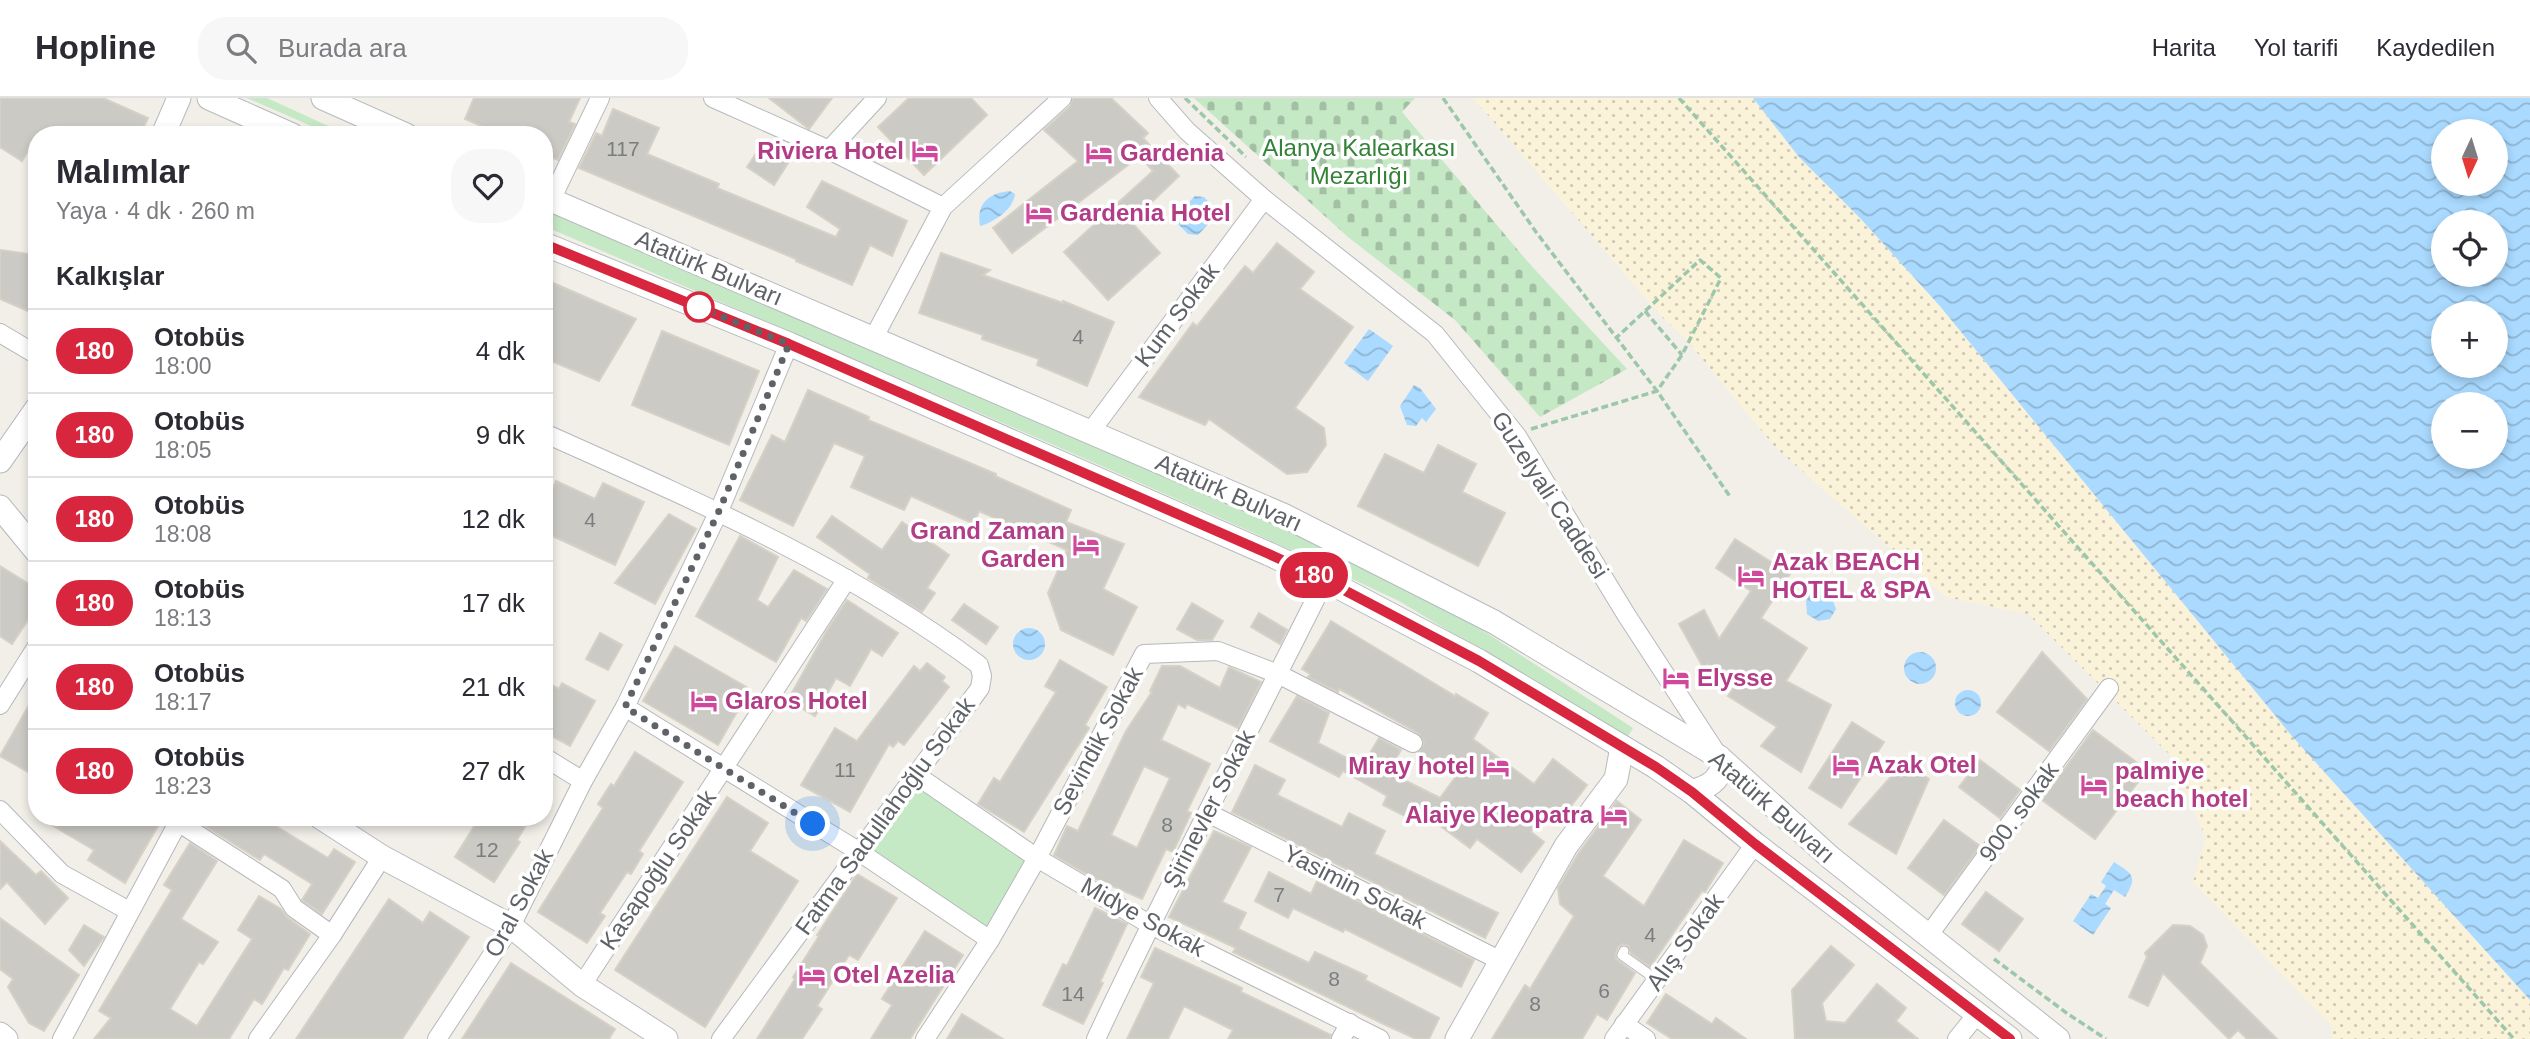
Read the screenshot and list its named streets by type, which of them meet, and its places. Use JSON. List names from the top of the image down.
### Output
{
  "streets": {
    "street": [
      "Atatürk Bulvarı",
      "Kum Sokak",
      "Guzelyali Caddesi",
      "Sevindik Sokak",
      "Şirinevler Sokak",
      "900. sokak",
      "Fatma Sadullahoğlu Sokak",
      "Kasapoğlu Sokak",
      "Yasimin Sokak",
      "Oral Sokak",
      "Midye Sokak",
      "Alış Sokak"
    ]
  },
  "crossings": [
    ["Atatürk Bulvarı", "Kum Sokak"],
    ["Atatürk Bulvarı", "Guzelyali Caddesi"],
    ["Atatürk Bulvarı", "Şirinevler Sokak"],
    ["Atatürk Bulvarı", "900. sokak"],
    ["Atatürk Bulvarı", "Oral Sokak"],
    ["Atatürk Bulvarı", "Alış Sokak"],
    ["Kum Sokak", "Guzelyali Caddesi"],
    ["Sevindik Sokak", "Şirinevler Sokak"],
    ["Sevindik Sokak", "Midye Sokak"],
    ["Şirinevler Sokak", "Yasimin Sokak"],
    ["Şirinevler Sokak", "Midye Sokak"],
    ["Fatma Sadullahoğlu Sokak", "Kasapoğlu Sokak"],
    ["Fatma Sadullahoğlu Sokak", "Oral Sokak"],
    ["Fatma Sadullahoğlu Sokak", "Midye Sokak"]
  ],
  "parks": ["Alanya Kalearkası Mezarlığı"],
  "places": {
    "hotel": [
      "Riviera Hotel",
      "Gardenia",
      "Gardenia Hotel",
      "Grand Zaman Garden",
      "Azak BEACH HOTEL & SPA",
      "Elysse",
      "Glaros Hotel",
      "Azak Otel",
      "Miray hotel",
      "palmiye beach hotel",
      "Alaiye Kleopatra",
      "Otel Azelia"
    ]
  },
  "lines": ["bus line 180"],
  "house_numbers": [
    "117",
    "4",
    "4",
    "11",
    "8",
    "12",
    "7",
    "4",
    "8",
    "6",
    "14",
    "8"
  ],
  "north": "bottom",
  "page": {
    "header": "Hopline",
    "search": "Burada ara",
    "nav": ["Harita", "Yol tarifi", "Kaydedilen"],
    "on_map": "180",
    "map_buttons": ["+", "−"],
    "heading": [
      ["Malımlar", "Yaya · 4 dk · 260 m"],
      "Kalkışlar"
    ],
    "list": [
      {
        "mark": "180",
        "name": "Otobüs",
        "note": "18:00",
        "value": "4 dk"
      },
      {
        "mark": "180",
        "name": "Otobüs",
        "note": "18:05",
        "value": "9 dk"
      },
      {
        "mark": "180",
        "name": "Otobüs",
        "note": "18:08",
        "value": "12 dk"
      },
      {
        "mark": "180",
        "name": "Otobüs",
        "note": "18:13",
        "value": "17 dk"
      },
      {
        "mark": "180",
        "name": "Otobüs",
        "note": "18:17",
        "value": "21 dk"
      },
      {
        "mark": "180",
        "name": "Otobüs",
        "note": "18:23",
        "value": "27 dk"
      }
    ]
  }
}
